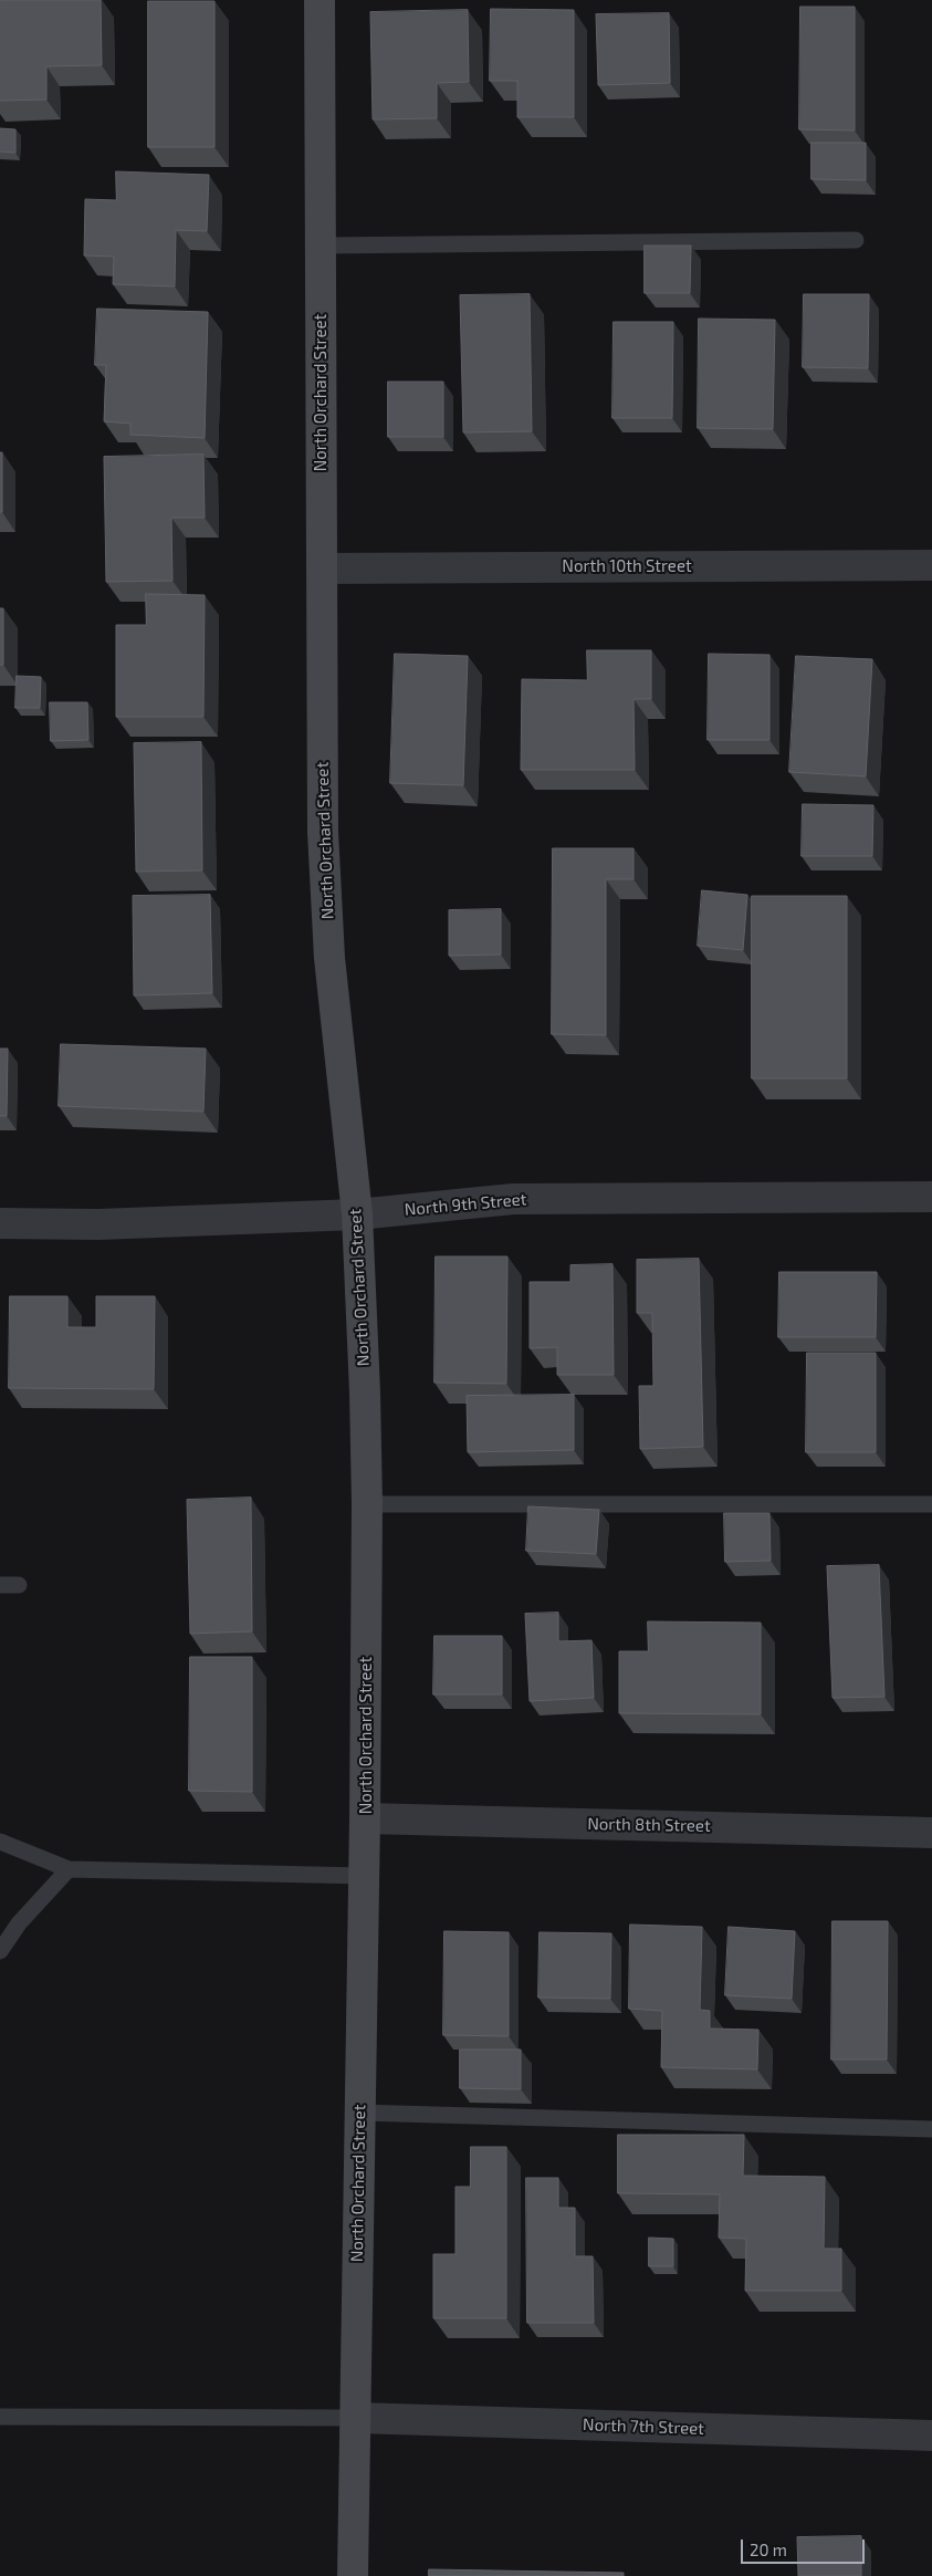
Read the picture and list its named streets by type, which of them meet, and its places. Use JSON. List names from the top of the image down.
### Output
{
  "streets": {
    "street": [
      "North Orchard Street",
      "North 10th Street",
      "North 9th Street",
      "North 8th Street",
      "North 7th Street"
    ]
  },
  "crossings": [
    ["North Orchard Street", "North 10th Street"],
    ["North Orchard Street", "North 9th Street"],
    ["North Orchard Street", "North 8th Street"],
    ["North Orchard Street", "North 7th Street"]
  ],
  "scale_bar": "20 m"
}
